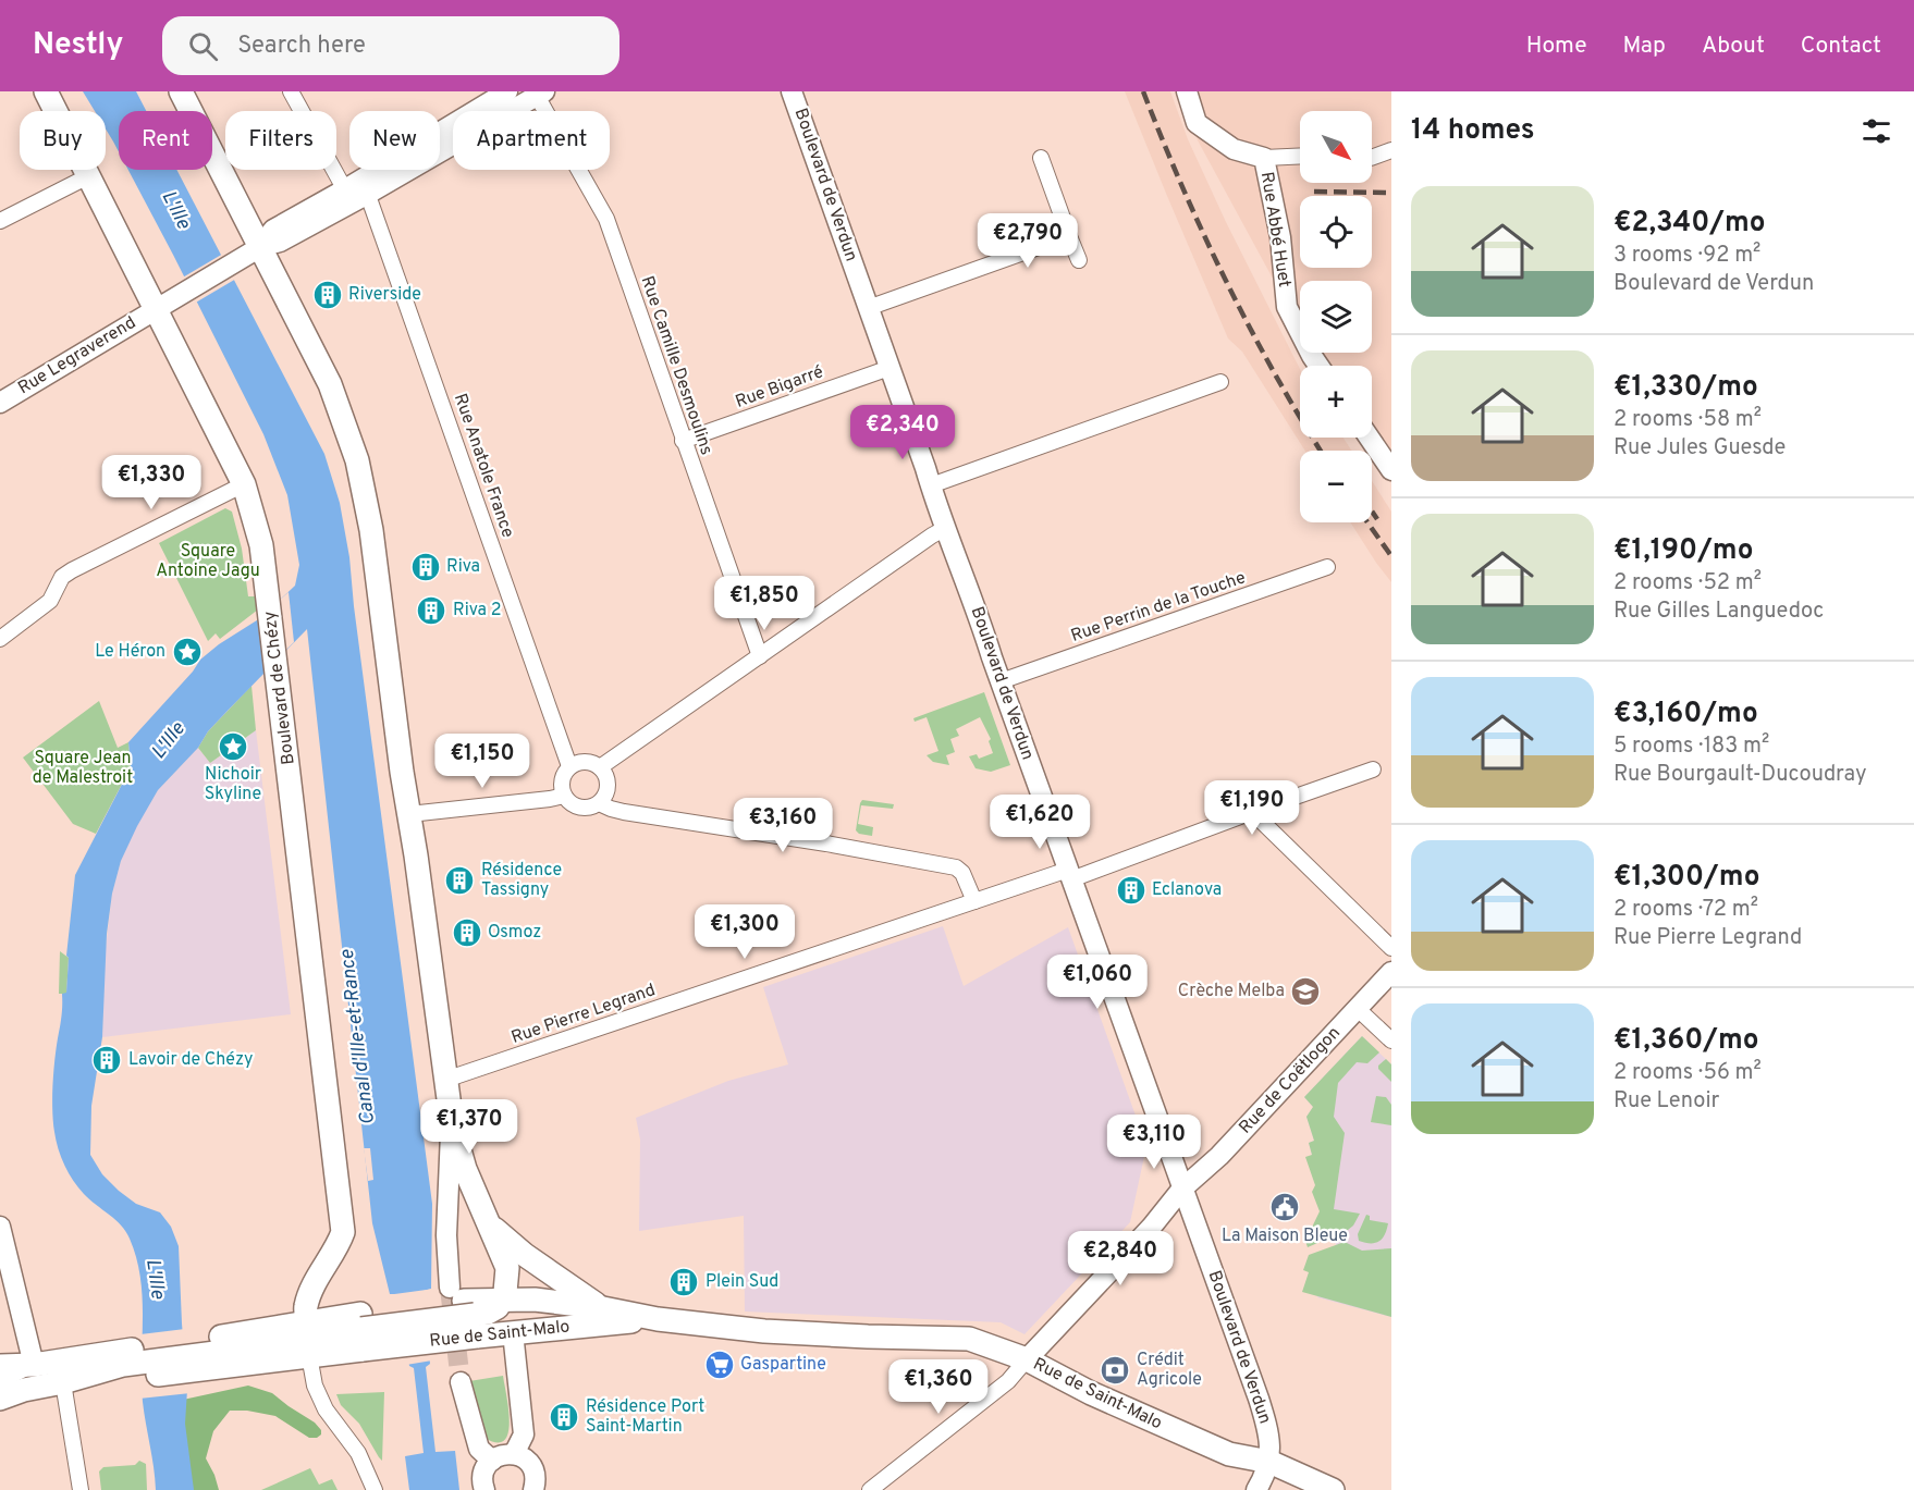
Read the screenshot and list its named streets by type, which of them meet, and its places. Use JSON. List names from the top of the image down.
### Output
{
  "streets": {
    "main road": ["Boulevard de Chézy", "Rue de Saint-Malo"],
    "street": [
      "Boulevard de Verdun",
      "Rue Abbé Huet",
      "Rue Legraverend",
      "Rue Camille Desmoulins",
      "Rue Bigarré",
      "Rue Anatole France",
      "Rue Perrin de la Touche",
      "Rue Pierre Legrand",
      "Rue de Coëtlogon"
    ]
  },
  "crossings": [
    ["Boulevard de Verdun", "Rue Bigarré"],
    ["Boulevard de Verdun", "Rue Perrin de la Touche"],
    ["Boulevard de Verdun", "Rue Pierre Legrand"],
    ["Boulevard de Verdun", "Rue de Coëtlogon"],
    ["Boulevard de Verdun", "Rue de Saint-Malo"],
    ["Rue Legraverend", "Rue Anatole France"],
    ["Rue Legraverend", "Boulevard de Chézy"],
    ["Rue Camille Desmoulins", "Rue Bigarré"],
    ["Boulevard de Chézy", "Rue de Saint-Malo"],
    ["Rue de Coëtlogon", "Rue de Saint-Malo"]
  ],
  "water": ["L'Ille", "Canal d'Ille-et-Rance"],
  "parks": ["Square Antoine Jagu", "Square Jean de Malestroit"],
  "places": {
    "building": [
      "Riverside",
      "Riva",
      "Riva 2",
      "Résidence Tassigny",
      "Eclanova",
      "Osmoz",
      "Lavoir de Chézy",
      "Plein Sud",
      "Résidence Port Saint-Martin"
    ],
    "place": ["Le Héron", "Nichoir Skyline"],
    "school or university": ["Crèche Melba"],
    "public building": ["La Maison Bleue"],
    "supermarket": ["Gaspartine"],
    "bank": ["Crédit Agricole"]
  },
  "north": "bottom right",
  "page": {
    "header": "Nestly",
    "search": "Search here",
    "nav": [
      "Home",
      "Map",
      "About",
      "Contact"
    ],
    "heading": "14 homes",
    "map_buttons": ["+", "−"],
    "chip": [
      "Buy",
      "Rent",
      "Filters",
      "New",
      "Apartment"
    ],
    "list": [
      {
        "name": "€2,340/mo",
        "note": "3 rooms · 92 m² · Boulevard de Verdun"
      },
      {
        "name": "€1,330/mo",
        "note": "2 rooms · 58 m² · Rue Jules Guesde"
      },
      {
        "name": "€1,190/mo",
        "note": "2 rooms · 52 m² · Rue Gilles Languedoc"
      },
      {
        "name": "€3,160/mo",
        "note": "5 rooms · 183 m² · Rue Bourgault-Ducoudray"
      },
      {
        "name": "€1,300/mo",
        "note": "2 rooms · 72 m² · Rue Pierre Legrand"
      },
      {
        "name": "€1,360/mo",
        "note": "2 rooms · 56 m² · Rue Lenoir"
      }
    ],
    "price": [
      "€2,790",
      "€2,340",
      "€1,330",
      "€1,850",
      "€1,150",
      "€1,190",
      "€1,620",
      "€3,160",
      "€1,300",
      "€1,060",
      "€1,370",
      "€3,110",
      "€2,840",
      "€1,360"
    ]
  }
}
